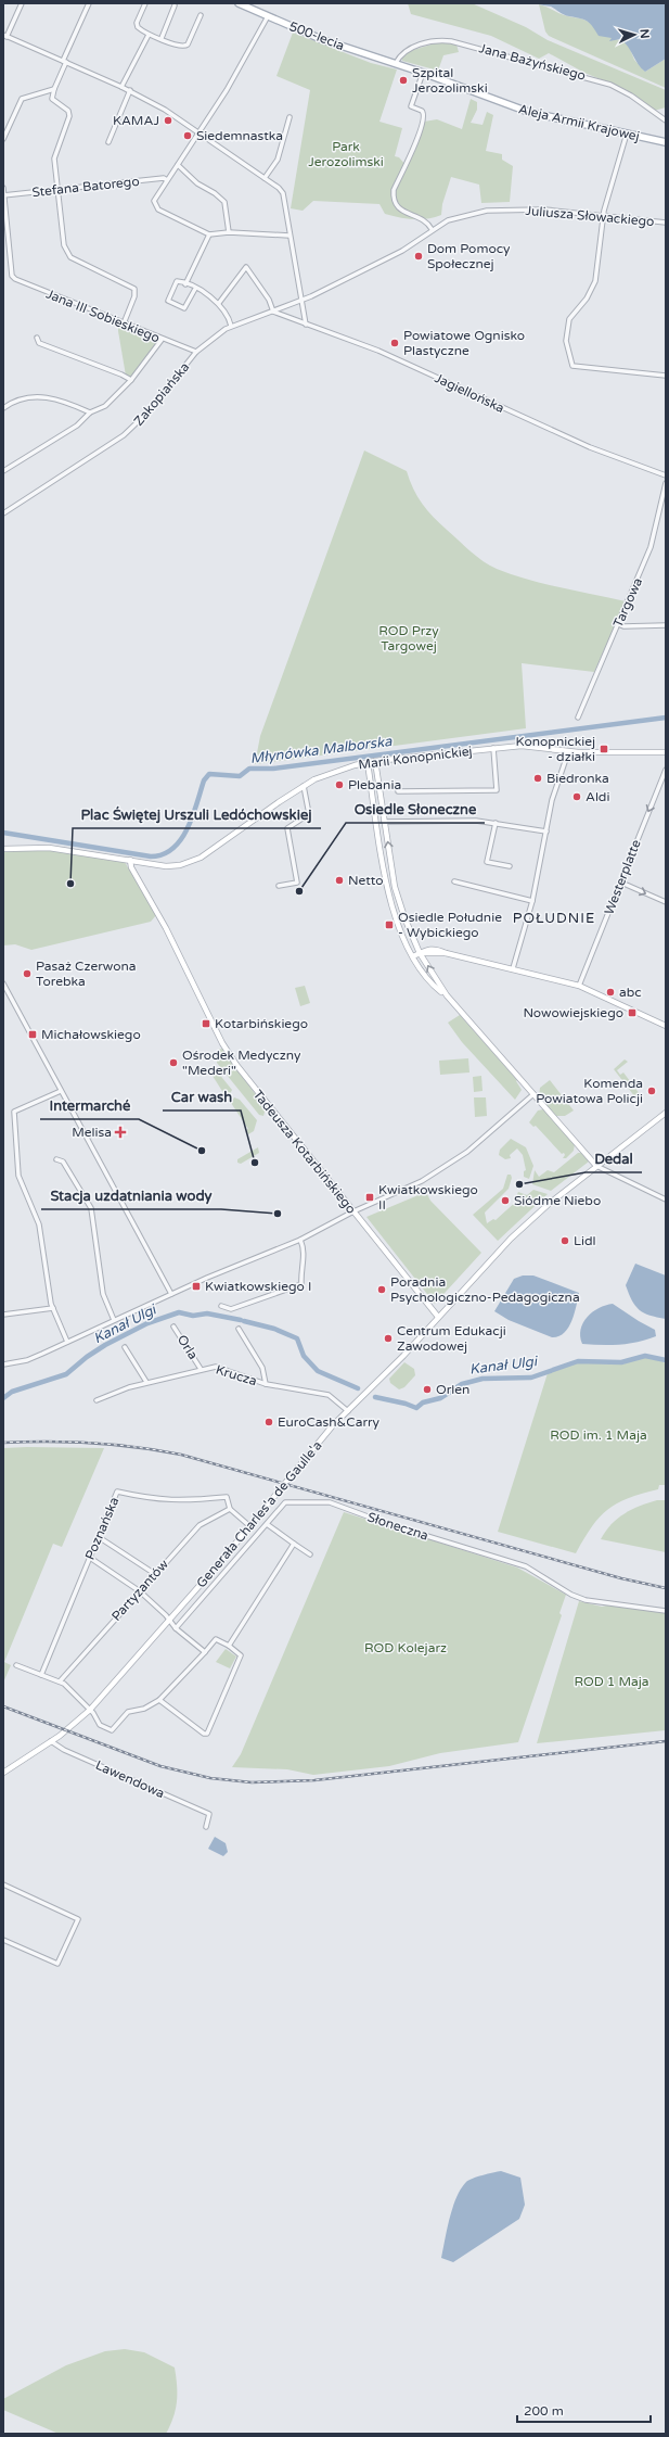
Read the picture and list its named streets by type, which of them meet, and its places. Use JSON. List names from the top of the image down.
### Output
{
  "streets": {
    "main road": ["500-lecia", "Aleja Armii Krajowej"],
    "street": [
      "Jana Bażyńskiego",
      "Stefana Batorego",
      "Juliusza Słowackiego",
      "Jana III Sobieskiego",
      "Jagiellońska",
      "Zakopiańska",
      "Targowa",
      "Marii Konopnickiej",
      "Westerplatte",
      "Tadeusza Kotarbińskiego",
      "Orla",
      "Krucza",
      "Generała Charles'a de Gaulle'a",
      "Słoneczna",
      "Poznańska",
      "Partyzantów",
      "Lawendowa"
    ]
  },
  "crossings": [
    ["500-lecia", "Jana Bażyńskiego"],
    ["500-lecia", "Aleja Armii Krajowej"],
    ["500-lecia", "Stefana Batorego"],
    ["Jana Bażyńskiego", "Aleja Armii Krajowej"],
    ["Stefana Batorego", "Jana III Sobieskiego"],
    ["Juliusza Słowackiego", "Zakopiańska"],
    ["Jana III Sobieskiego", "Zakopiańska"],
    ["Jagiellońska", "Zakopiańska"],
    ["Marii Konopnickiej", "Tadeusza Kotarbińskiego"],
    ["Tadeusza Kotarbińskiego", "Generała Charles'a de Gaulle'a"],
    ["Orla", "Krucza"],
    ["Krucza", "Generała Charles'a de Gaulle'a"],
    ["Generała Charles'a de Gaulle'a", "Lawendowa"],
    ["Poznańska", "Partyzantów"]
  ],
  "one_way": ["Westerplatte"],
  "districts": ["POŁUDNIE"],
  "water": ["Młynówka Malborska", "Kanał Ulgi"],
  "parks": [
    "Park Jerozolimski",
    "ROD Przy Targowej",
    "ROD im. 1 Maja",
    "ROD Kolejarz",
    "ROD 1 Maja"
  ],
  "places": {
    "other": [
      "Szpital Jerozolimski",
      "KAMAJ",
      "Siedemnastka",
      "Dom Pomocy Społecznej",
      "Powiatowe Ognisko Plastyczne",
      "Biedronka",
      "Plebania",
      "Aldi",
      "Netto",
      "Plac Świętej Urszuli Ledóchowskiej",
      "Osiedle Słoneczne",
      "Pasaż Czerwona Torebka",
      "abc",
      "Ośrodek Medyczny \"Mederi\"",
      "Komenda Powiatowa Policji",
      "Intermarché",
      "Car wash",
      "Dedal",
      "Siódme Niebo",
      "Stacja uzdatniania wody",
      "Lidl",
      "Poradnia Psychologiczno-Pedagogiczna",
      "Centrum Edukacji Zawodowej",
      "Orlen",
      "EuroCash&Carry"
    ],
    "transit": [
      "Konopnickiej - działki",
      "Osiedle Południe - Wybickiego",
      "Nowowiejskiego",
      "Kotarbińskiego",
      "Michałowskiego",
      "Kwiatkowskiego II",
      "Kwiatkowskiego I"
    ],
    "health": ["Melisa"]
  },
  "scale_bar": "200 m",
  "north": "right"
}
